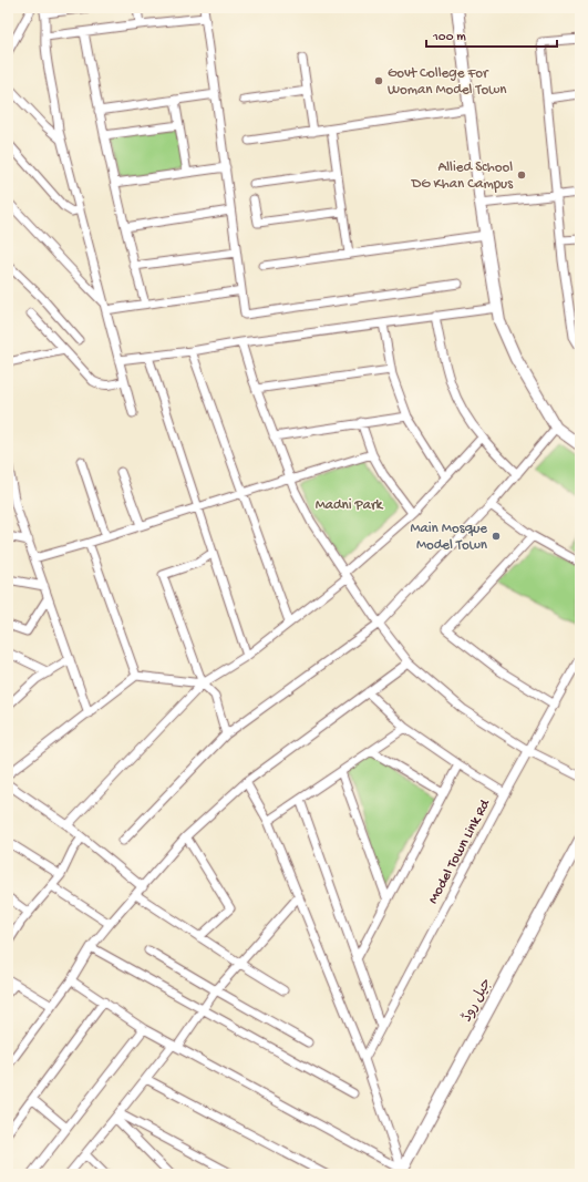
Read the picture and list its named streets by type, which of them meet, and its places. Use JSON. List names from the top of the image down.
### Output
{
  "streets": {
    "street": ["Model Town Link Rd", "جیل روڈ"]
  },
  "parks": ["Madni Park"],
  "places": ["Govt College For Woman Model Town", "Allied School DG Khan Campus", "Main Mosque Model Town"],
  "scale_bar": "100 m"
}
